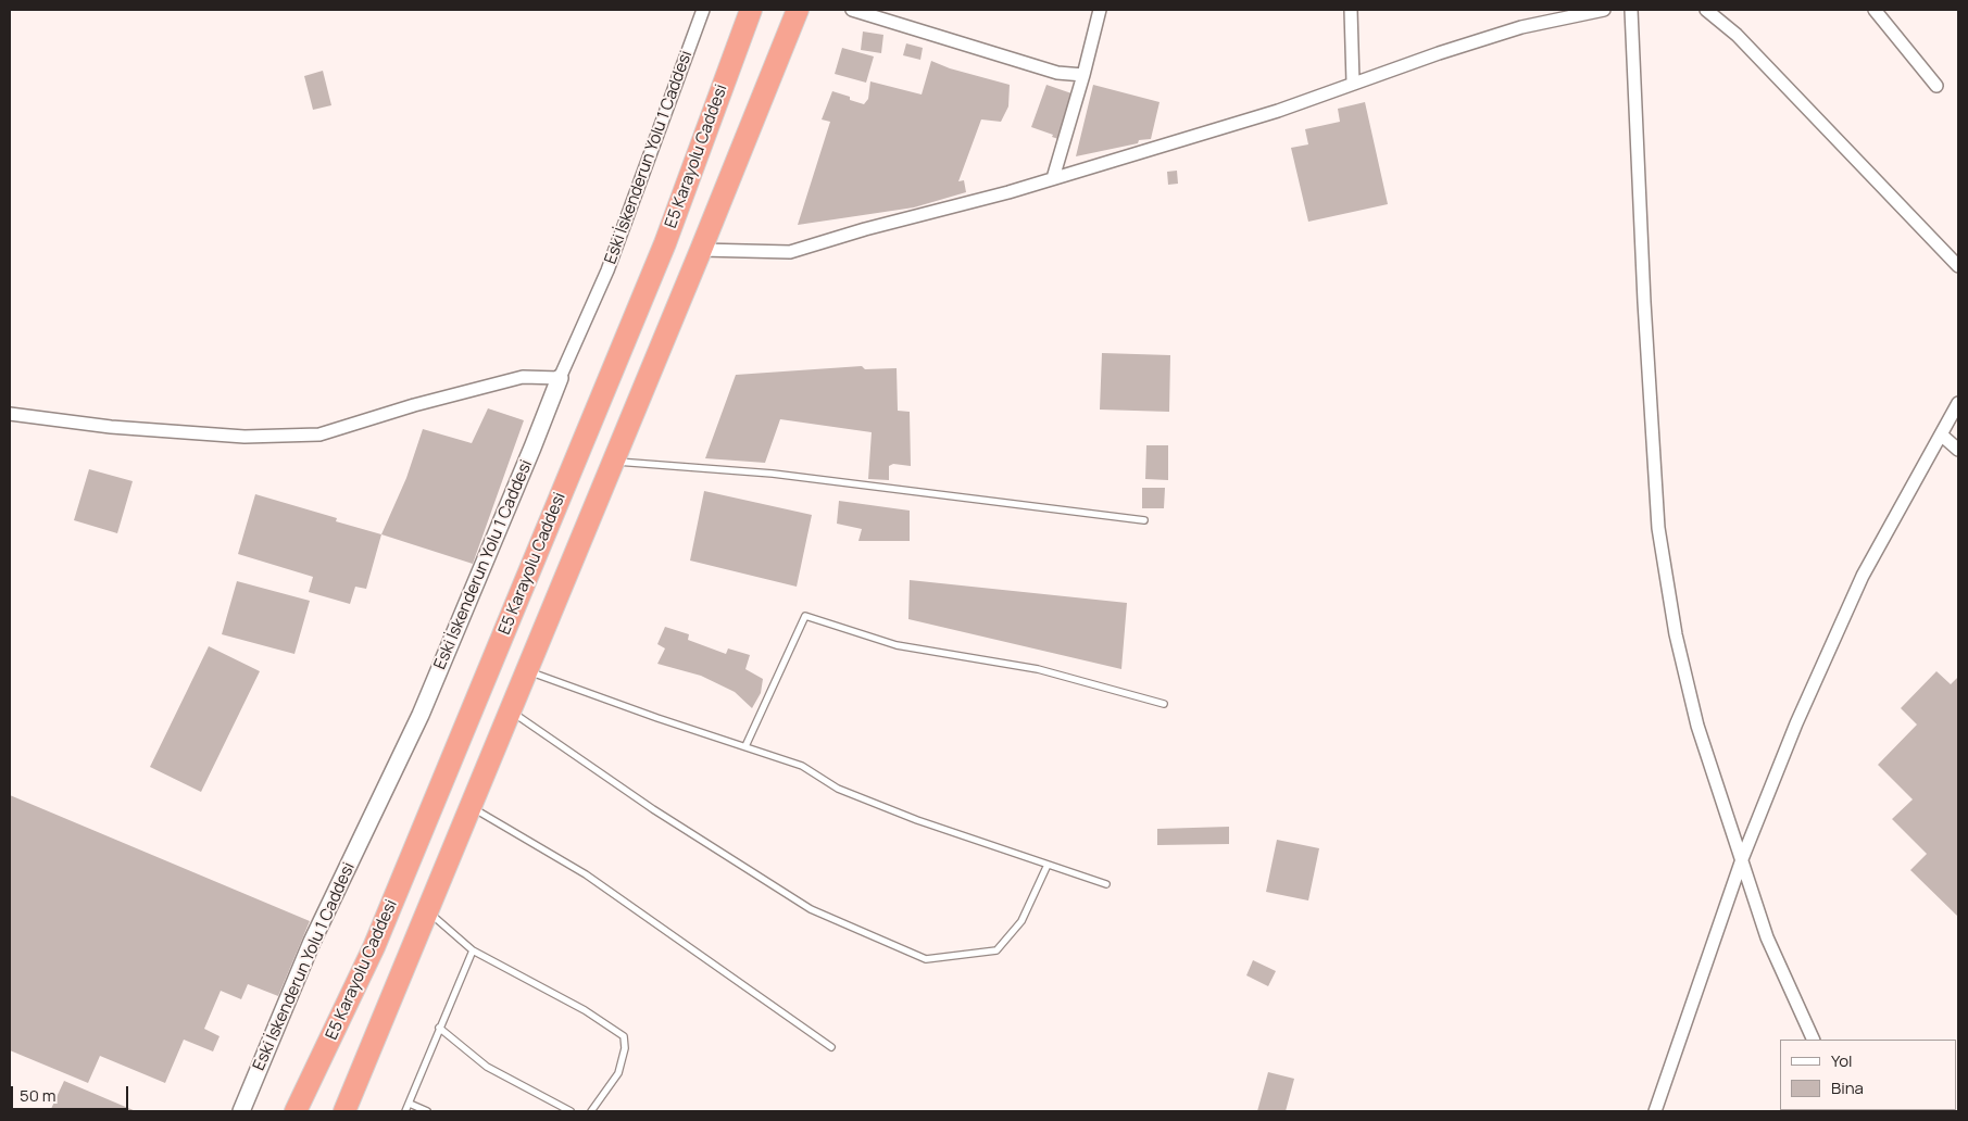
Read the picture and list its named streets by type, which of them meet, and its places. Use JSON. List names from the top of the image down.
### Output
{
  "streets": {
    "highway": ["E5 Karayolu Caddesi"],
    "street": ["Eski İskenderun Yolu 1 Caddesi"]
  },
  "legend": ["Yol", "Bina"],
  "scale_bar": "50 m"
}
